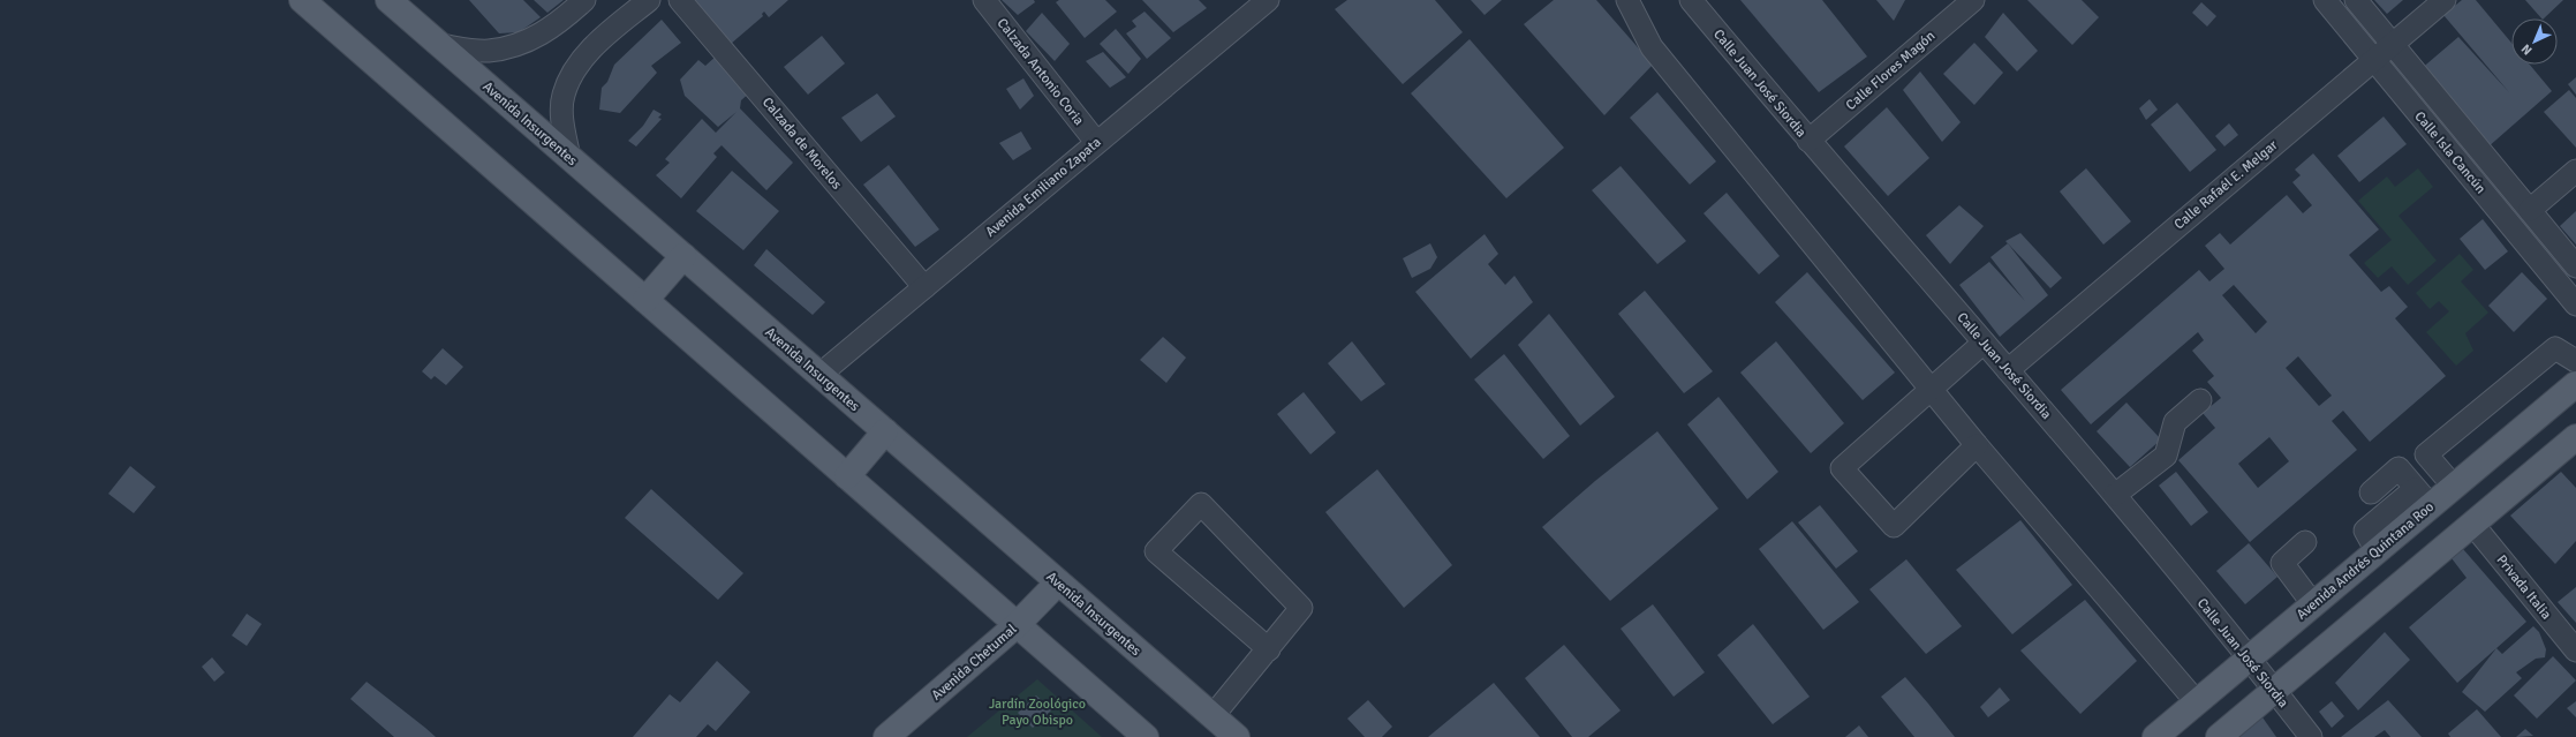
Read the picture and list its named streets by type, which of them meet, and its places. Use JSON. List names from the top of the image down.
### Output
{
  "streets": {
    "main road": ["Avenida Insurgentes", "Avenida Andrés Quintana Roo", "Avenida Chetumal"],
    "street": [
      "Calle Flores Magón",
      "Calzada Antonio Coria",
      "Calle Juan José Siordia",
      "Calzada de Morelos",
      "Calle Isla Cancún",
      "Calle Rafaél E. Melgar",
      "Avenida Emiliano Zapata",
      "Privada Italia"
    ]
  },
  "crossings": [
    ["Calle Flores Magón", "Calle Juan José Siordia"],
    ["Calzada Antonio Coria", "Avenida Emiliano Zapata"],
    ["Calle Juan José Siordia", "Calle Rafaél E. Melgar"],
    ["Calle Juan José Siordia", "Avenida Andrés Quintana Roo"],
    ["Avenida Insurgentes", "Avenida Emiliano Zapata"],
    ["Avenida Insurgentes", "Avenida Chetumal"],
    ["Calzada de Morelos", "Avenida Emiliano Zapata"],
    ["Calle Isla Cancún", "Calle Rafaél E. Melgar"]
  ],
  "parks": ["Jardín Zoológico Payo Obispo"],
  "north": "bottom left"
}
